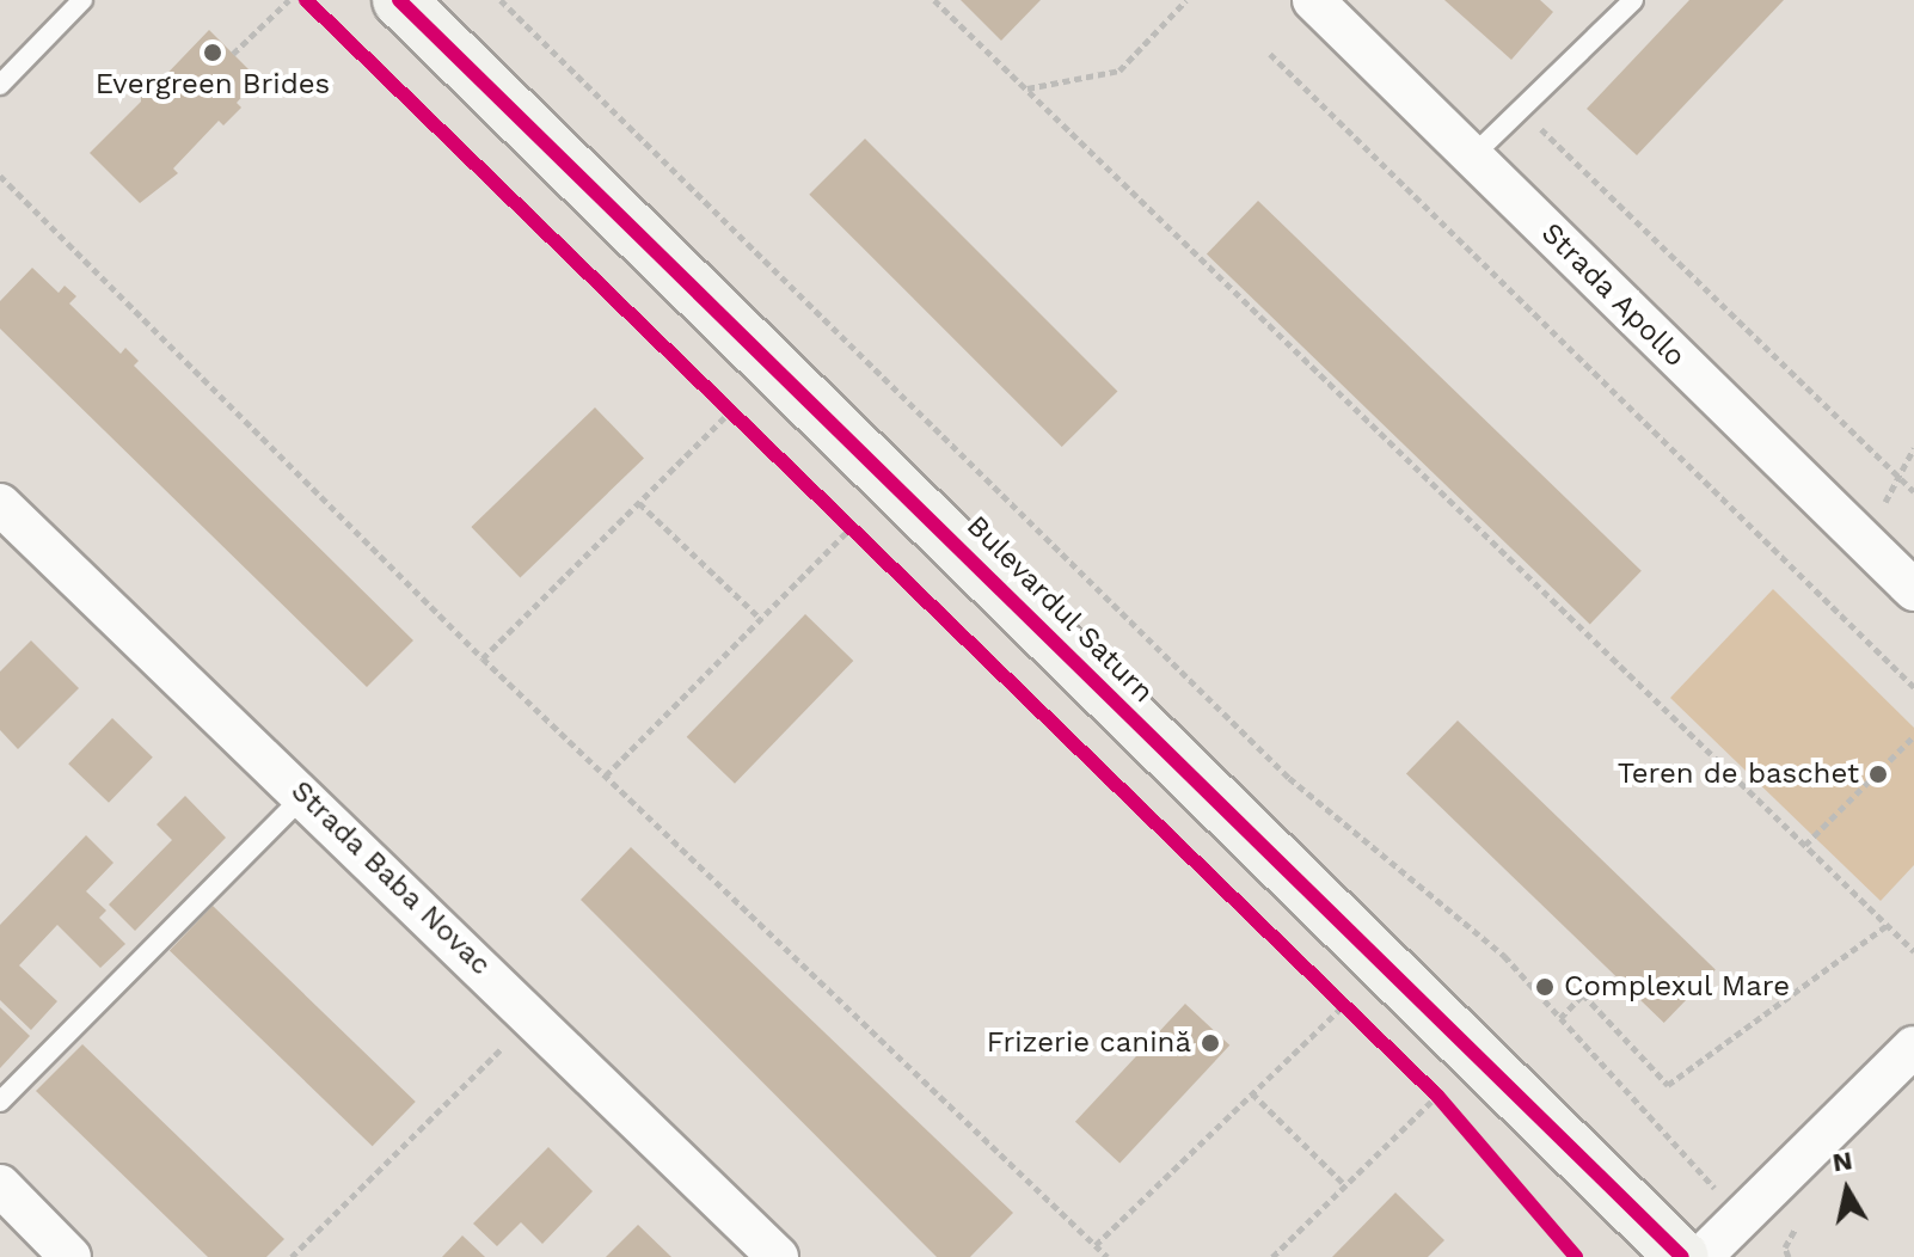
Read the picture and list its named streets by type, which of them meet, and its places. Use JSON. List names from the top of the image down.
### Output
{
  "streets": {
    "main road": ["Bulevardul Saturn"],
    "street": ["Strada Apollo", "Strada Baba Novac"]
  },
  "places": [
    "Evergreen Brides",
    "Teren de baschet",
    "Complexul Mare",
    "Frizerie canină"
  ],
  "north": "top"
}
